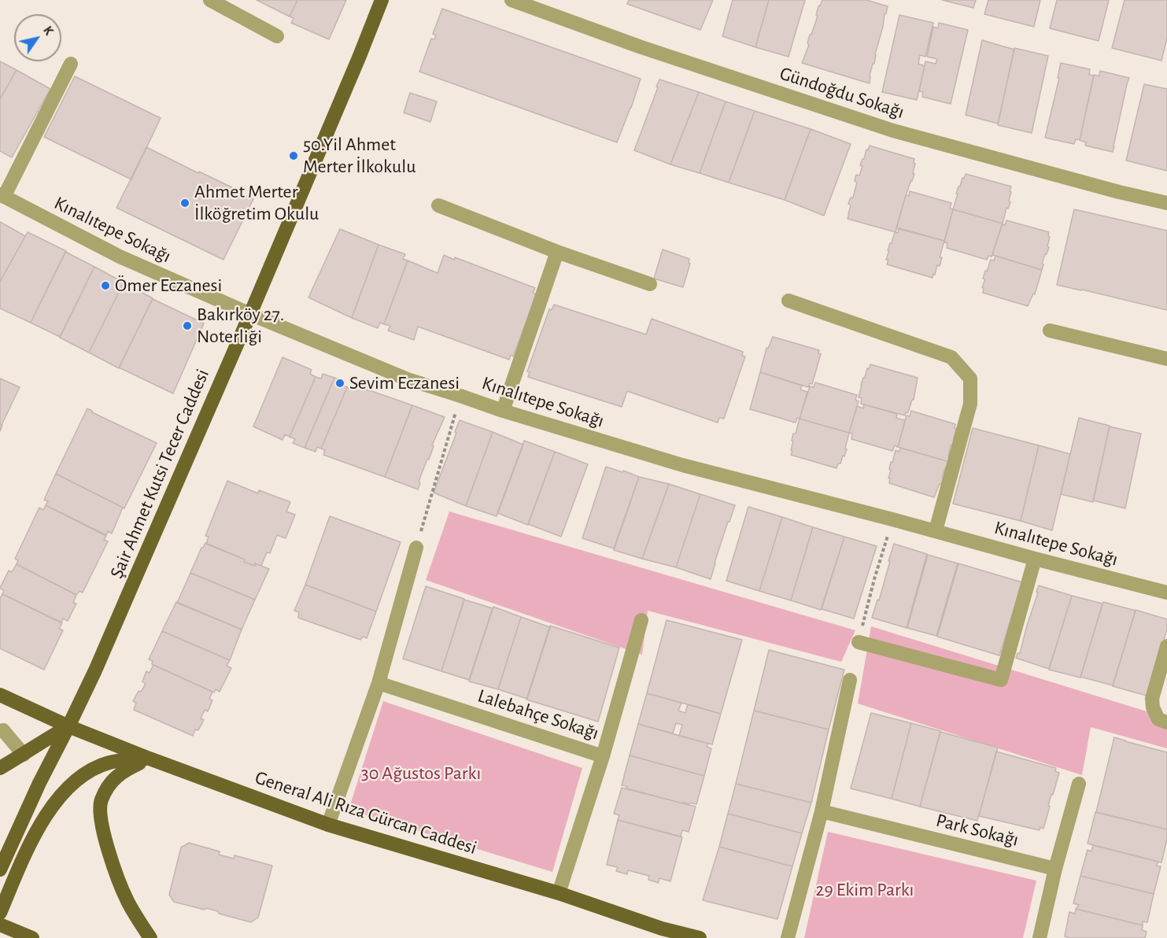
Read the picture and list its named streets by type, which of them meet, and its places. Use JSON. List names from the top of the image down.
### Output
{
  "streets": {
    "main road": ["Şair Ahmet Kutsi Tecer Caddesi", "General Ali Rıza Gürcan Caddesi"],
    "street": [
      "Gündoğdu Sokağı",
      "Kınalıtepe Sokağı",
      "Lalebahçe Sokağı",
      "Park Sokağı"
    ]
  },
  "crossings": [
    ["Kınalıtepe Sokağı", "Şair Ahmet Kutsi Tecer Caddesi"],
    ["Şair Ahmet Kutsi Tecer Caddesi", "General Ali Rıza Gürcan Caddesi"],
    ["Lalebahçe Sokağı", "General Ali Rıza Gürcan Caddesi"]
  ],
  "parks": ["30 Ağustos Parkı", "29 Ekim Parkı"],
  "places": [
    "50.Yil Ahmet Merter İlkokulu",
    "Ahmet Merter İlköğretim Okulu",
    "Ömer Eczanesi",
    "Bakırköy 27. Noterliği",
    "Sevim Eczanesi"
  ],
  "north": "top right"
}
